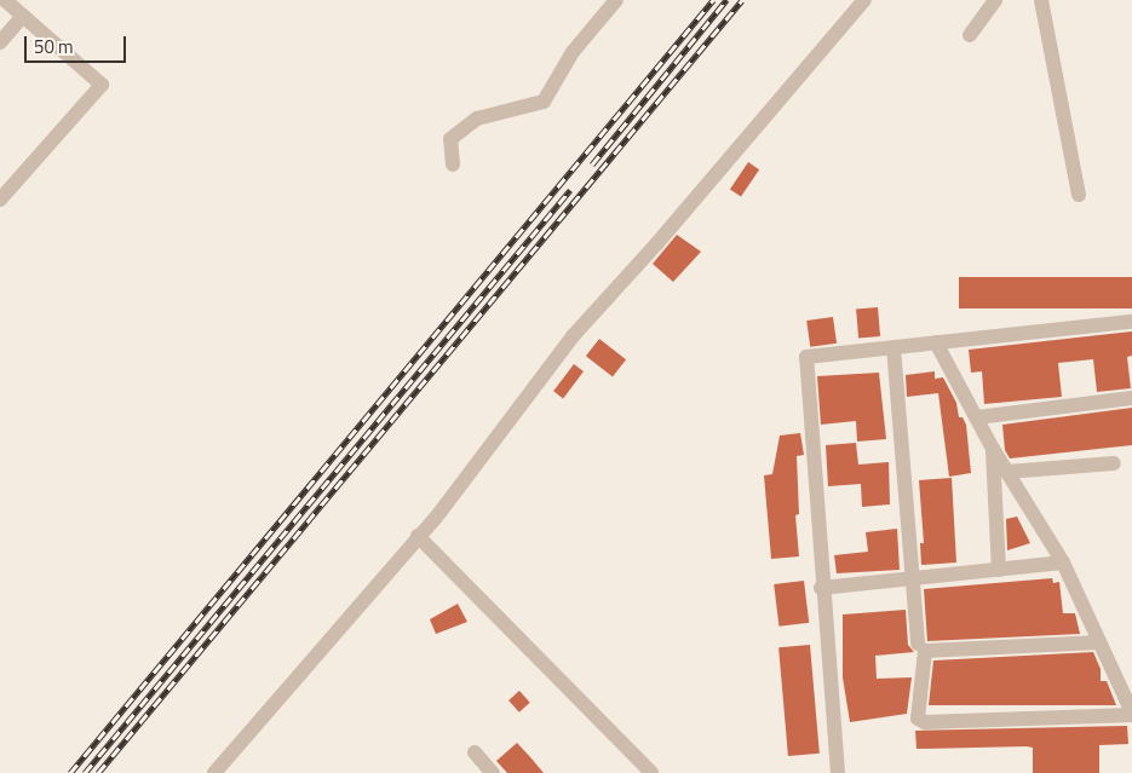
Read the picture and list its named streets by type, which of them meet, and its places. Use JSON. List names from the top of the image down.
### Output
{
  "scale_bar": "50 m"
}
